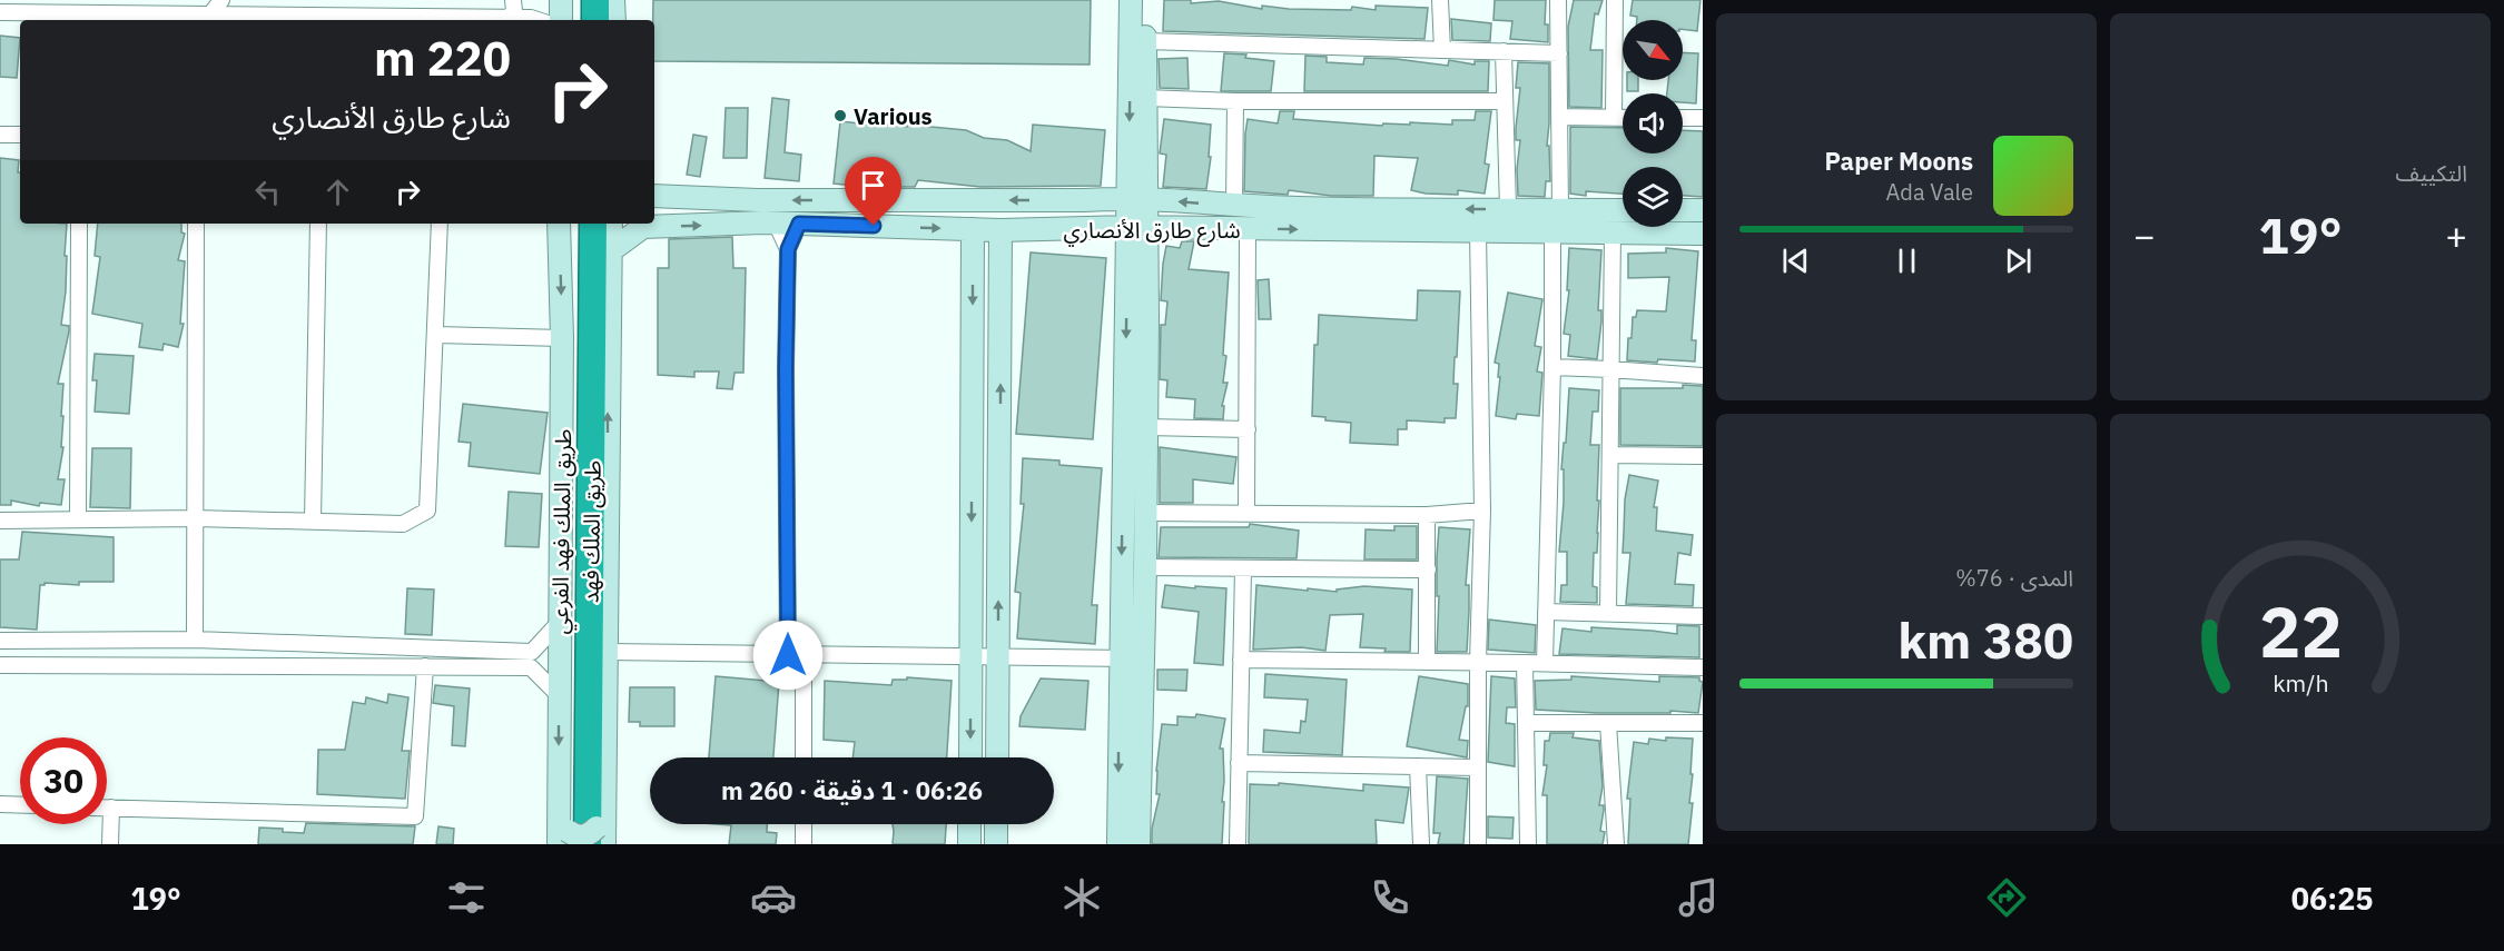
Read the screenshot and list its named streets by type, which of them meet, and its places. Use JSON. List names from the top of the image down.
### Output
{
  "streets": {
    "highway": ["طريق الملك فهد"],
    "street": ["شارع طارق الأنصاري", "طريق الملك فهد الفرعي"]
  },
  "crossings": [
    ["شارع طارق الأنصاري", "طريق الملك فهد الفرعي"],
    ["طريق الملك فهد الفرعي", "طريق الملك فهد"]
  ],
  "places": ["Various"],
  "north": "bottom right",
  "page": {
    "tile": [
      "التكييف",
      ["المدى · 76%", "380 km"]
    ],
    "turn": ["220 m", "شارع طارق الأنصاري"],
    "song": ["Paper Moons", "Ada Vale"],
    "heat": ["−", "19°", "+"],
    "limit": "30",
    "trip": "06:26 · 1 دقيقة · 260 m",
    "tabs": ["06:25", "19°"],
    "gauge": ["22", "km/h"]
  }
}
